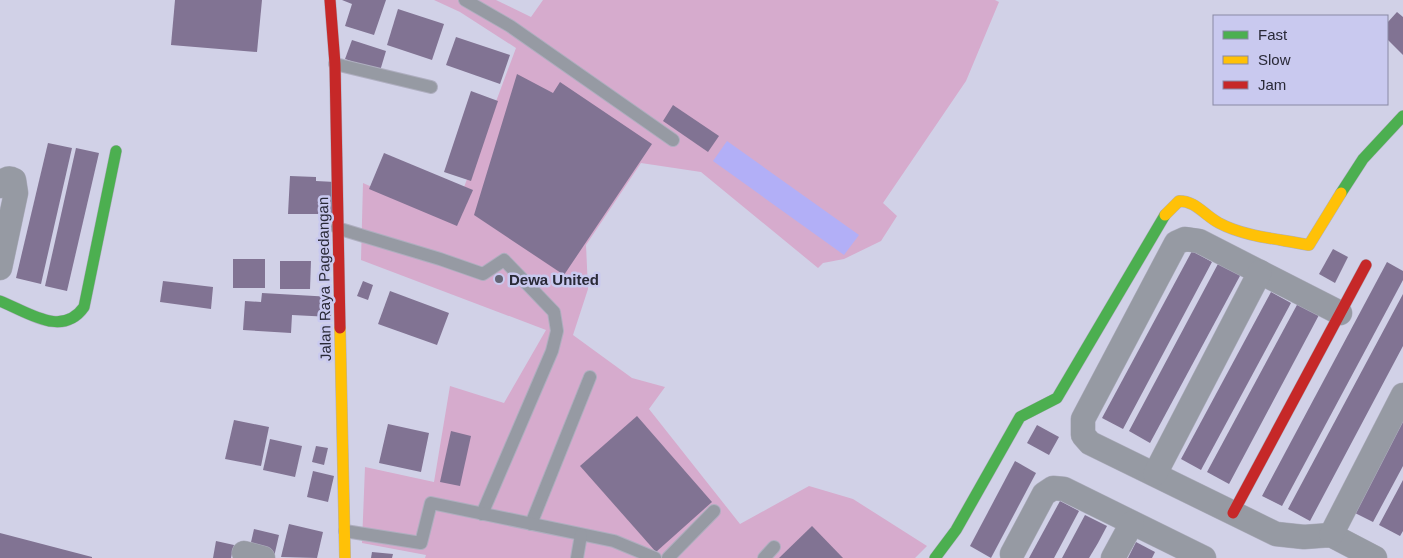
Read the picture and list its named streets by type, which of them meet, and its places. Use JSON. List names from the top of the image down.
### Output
{
  "streets": {
    "street": ["Jalan Raya Pagedangan"]
  },
  "places": ["Dewa United"],
  "legend": ["Fast", "Slow", "Jam"]
}
